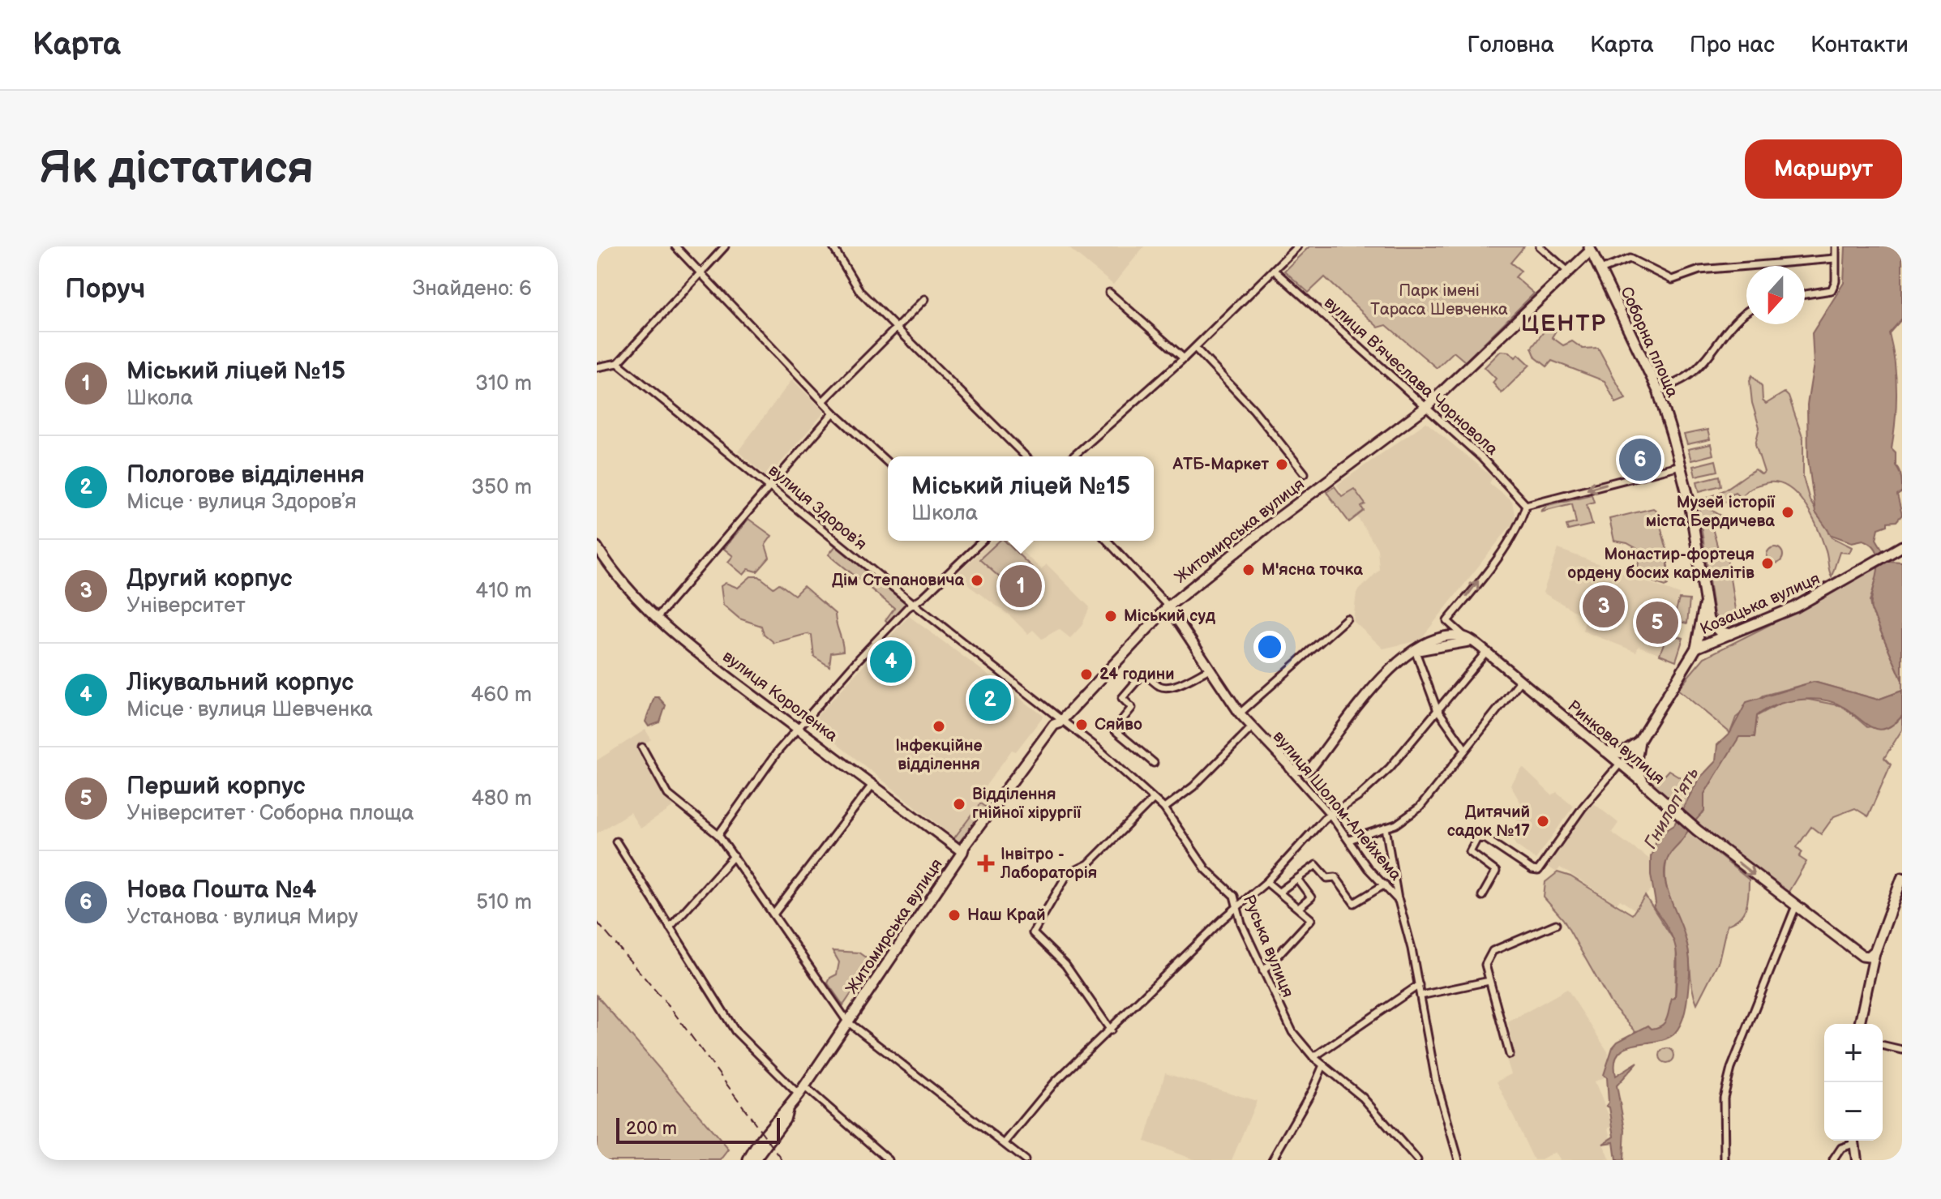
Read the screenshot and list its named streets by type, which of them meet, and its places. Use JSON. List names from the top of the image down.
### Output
{
  "streets": {
    "main road": [
      "Соборна площа",
      "Житомирська вулиця",
      "Козацька вулиця",
      "вулиця Короленка",
      "Ринкова вулиця",
      "вулиця Шолом-Алейхема"
    ],
    "street": ["вулиця Вʼячеслава Чорновола", "вулиця Здоровʼя", "Руська вулиця"]
  },
  "crossings": [
    ["Соборна площа", "Житомирська вулиця"],
    ["Соборна площа", "Козацька вулиця"],
    ["вулиця Вʼячеслава Чорновола", "Житомирська вулиця"],
    ["вулиця Здоровʼя", "Житомирська вулиця"],
    ["вулиця Здоровʼя", "Руська вулиця"],
    ["Житомирська вулиця", "вулиця Короленка"],
    ["Житомирська вулиця", "вулиця Шолом-Алейхема"],
    ["Житомирська вулиця", "Руська вулиця"]
  ],
  "one_way": ["Ринкова вулиця"],
  "districts": ["ЦЕНТР"],
  "water": ["Гнилоп'ять"],
  "parks": ["Парк імені Тараса Шевченка"],
  "places": {
    "other": [
      "АТБ-Маркет",
      "Музей історії міста Бердичева",
      "Монастир-фортеця ордену босих кармелітів",
      "М'ясна точка",
      "Дім Степановича",
      "Міський суд",
      "24 години",
      "Сяйво",
      "Інфекційне відділення",
      "Відділення гнійної хірургії",
      "Дитячий садок №17",
      "Наш Край"
    ],
    "health": ["Інвітро - Лабораторія"]
  },
  "scale_bar": "200 m",
  "north": "bottom",
  "page": {
    "header": "Карта",
    "nav": [
      "Головна",
      "Карта",
      "Про нас",
      "Контакти"
    ],
    "buttons": "Маршрут",
    "title": "Як дістатися",
    "heading": ["Поруч", "Знайдено: 6"],
    "list": [
      {
        "mark": "1",
        "name": "Міський ліцей №15",
        "note": "Школа",
        "value": "310 m"
      },
      {
        "mark": "2",
        "name": "Пологове відділення",
        "note": "Місце · вулиця Здоровʼя",
        "value": "350 m"
      },
      {
        "mark": "3",
        "name": "Другий корпус",
        "note": "Університет",
        "value": "410 m"
      },
      {
        "mark": "4",
        "name": "Лікувальний корпус",
        "note": "Місце · вулиця Шевченка",
        "value": "460 m"
      },
      {
        "mark": "5",
        "name": "Перший корпус",
        "note": "Університет · Соборна площа",
        "value": "480 m"
      },
      {
        "mark": "6",
        "name": "Нова Пошта №4",
        "note": "Установа · вулиця Миру",
        "value": "510 m"
      }
    ],
    "pins": [
      "6",
      "1",
      "3",
      "5",
      "4",
      "2"
    ],
    "popup": ["Міський ліцей №15", "Школа"],
    "map_buttons": ["+", "−"],
    "scale": "200 m"
  }
}
